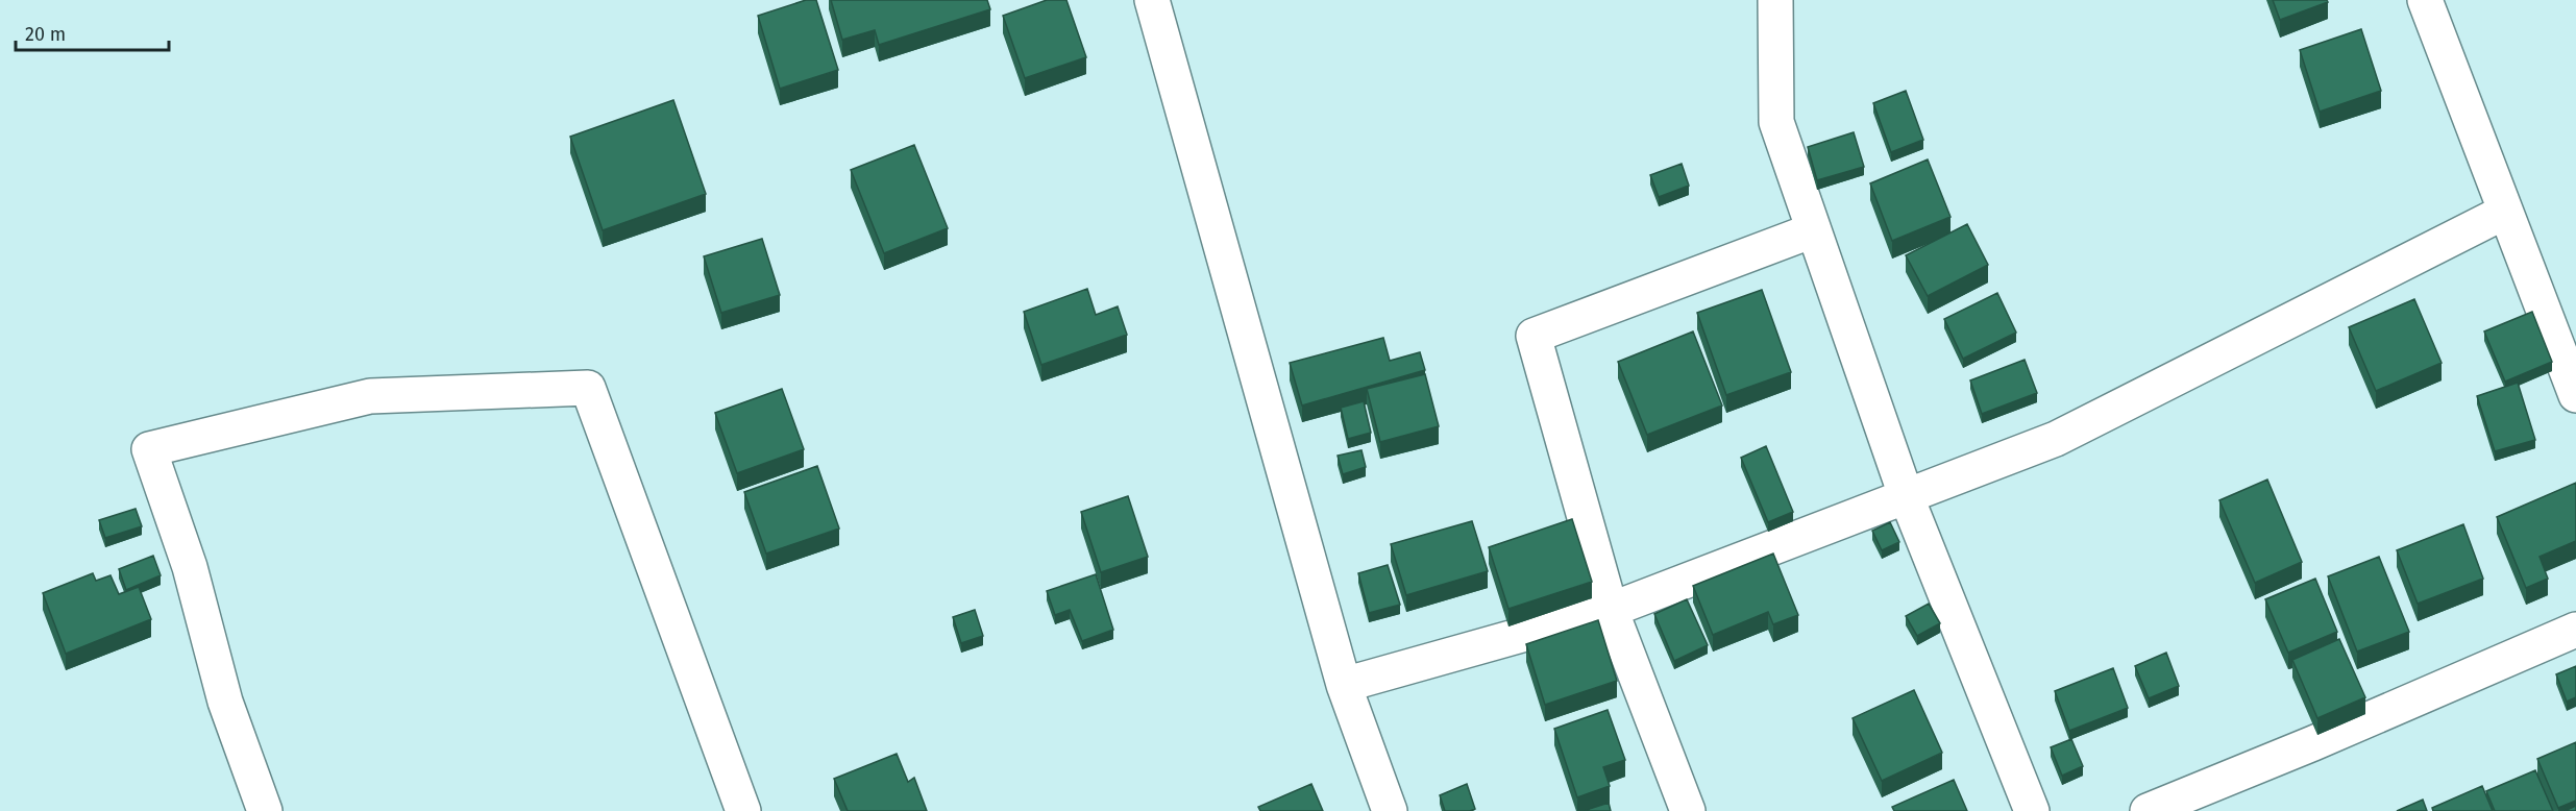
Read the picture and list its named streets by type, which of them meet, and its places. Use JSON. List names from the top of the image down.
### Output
{
  "scale_bar": "20 m"
}
